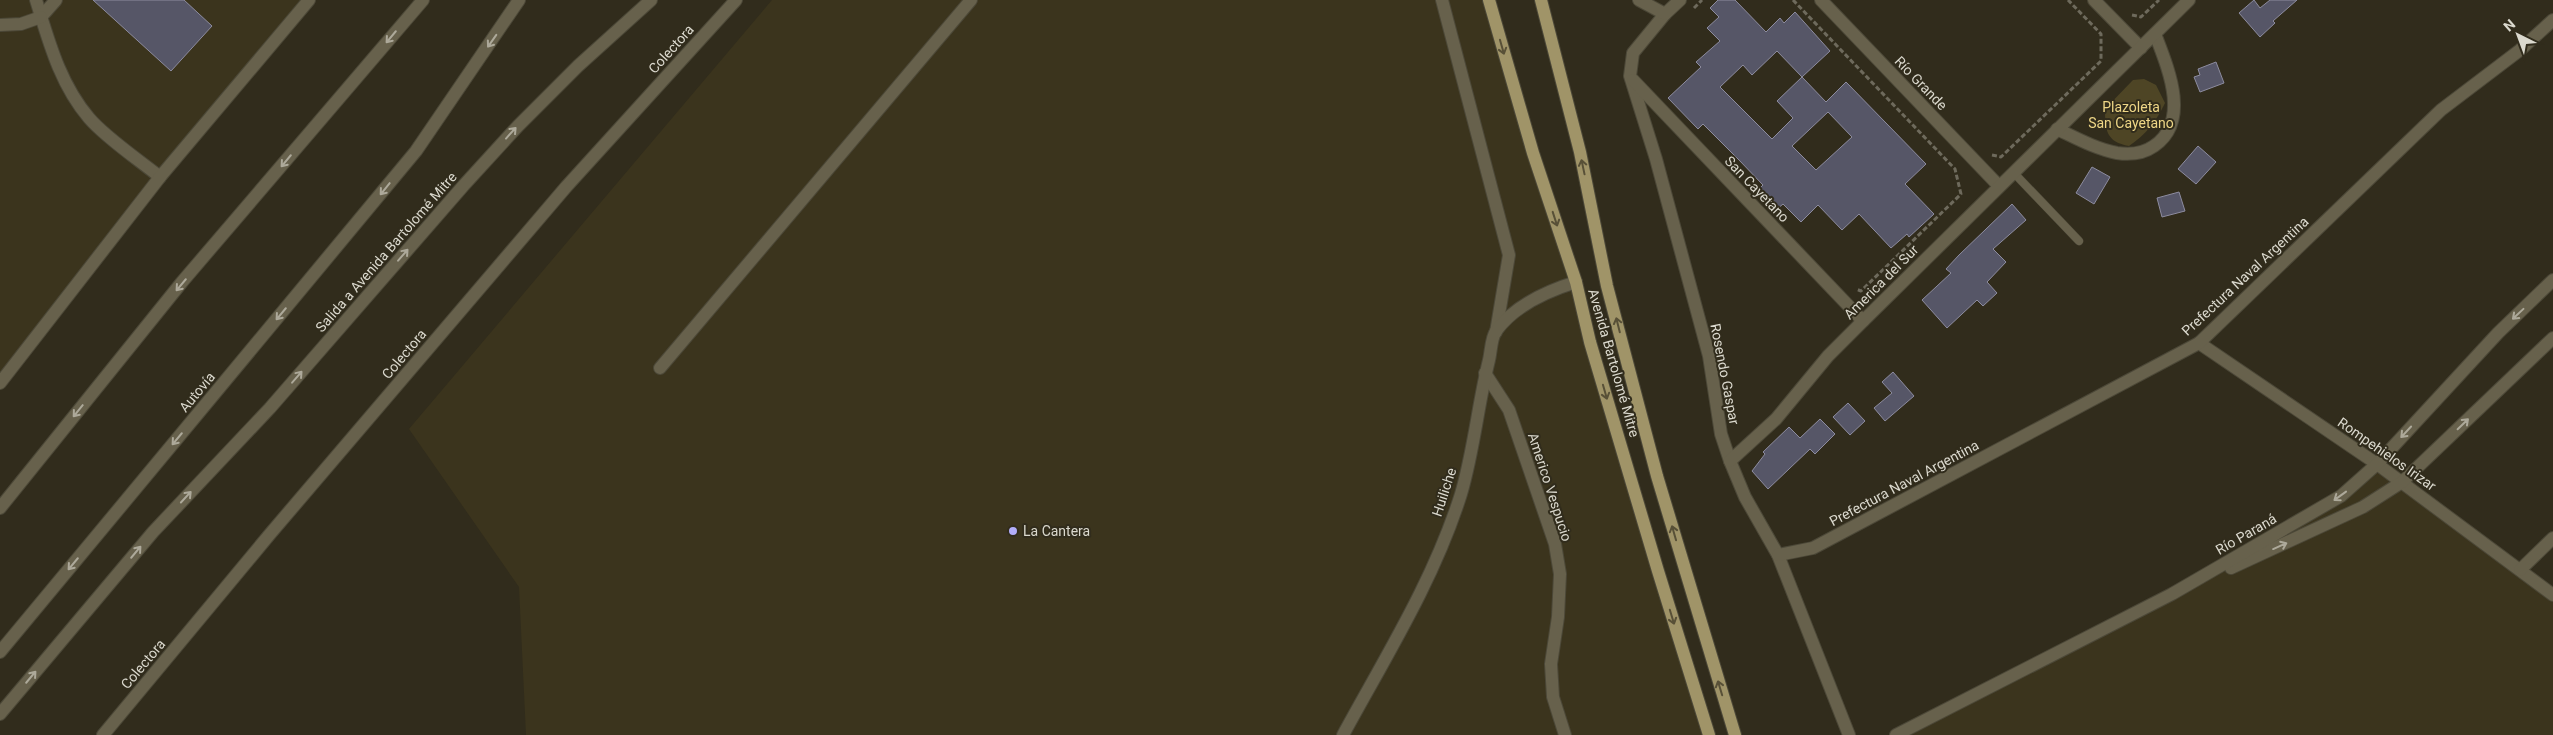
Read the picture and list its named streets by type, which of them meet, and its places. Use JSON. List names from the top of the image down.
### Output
{
  "streets": {
    "main road": ["Avenida Bartolomé Mitre"],
    "street": [
      "Colectora",
      "Río Grande",
      "San Cayetano",
      "Salida a Avenida Bartolomé Mitre",
      "Prefectura Naval Argentina",
      "America del Sur",
      "Rosendo Gaspar",
      "Autovía",
      "Rompehielos Irizar",
      "Americo Vespucio",
      "Huiliche",
      "Río Paraná"
    ]
  },
  "crossings": [
    ["Río Grande", "America del Sur"],
    ["San Cayetano", "America del Sur"],
    ["San Cayetano", "Rosendo Gaspar"],
    ["Prefectura Naval Argentina", "Rosendo Gaspar"],
    ["Prefectura Naval Argentina", "Rompehielos Irizar"],
    ["America del Sur", "Rosendo Gaspar"],
    ["Avenida Bartolomé Mitre", "Huiliche"],
    ["Rompehielos Irizar", "Río Paraná"],
    ["Americo Vespucio", "Huiliche"]
  ],
  "one_way": ["Salida a Avenida Bartolomé Mitre"],
  "parks": ["Plazoleta San Cayetano"],
  "places": ["La Cantera"],
  "north": "top left"
}
